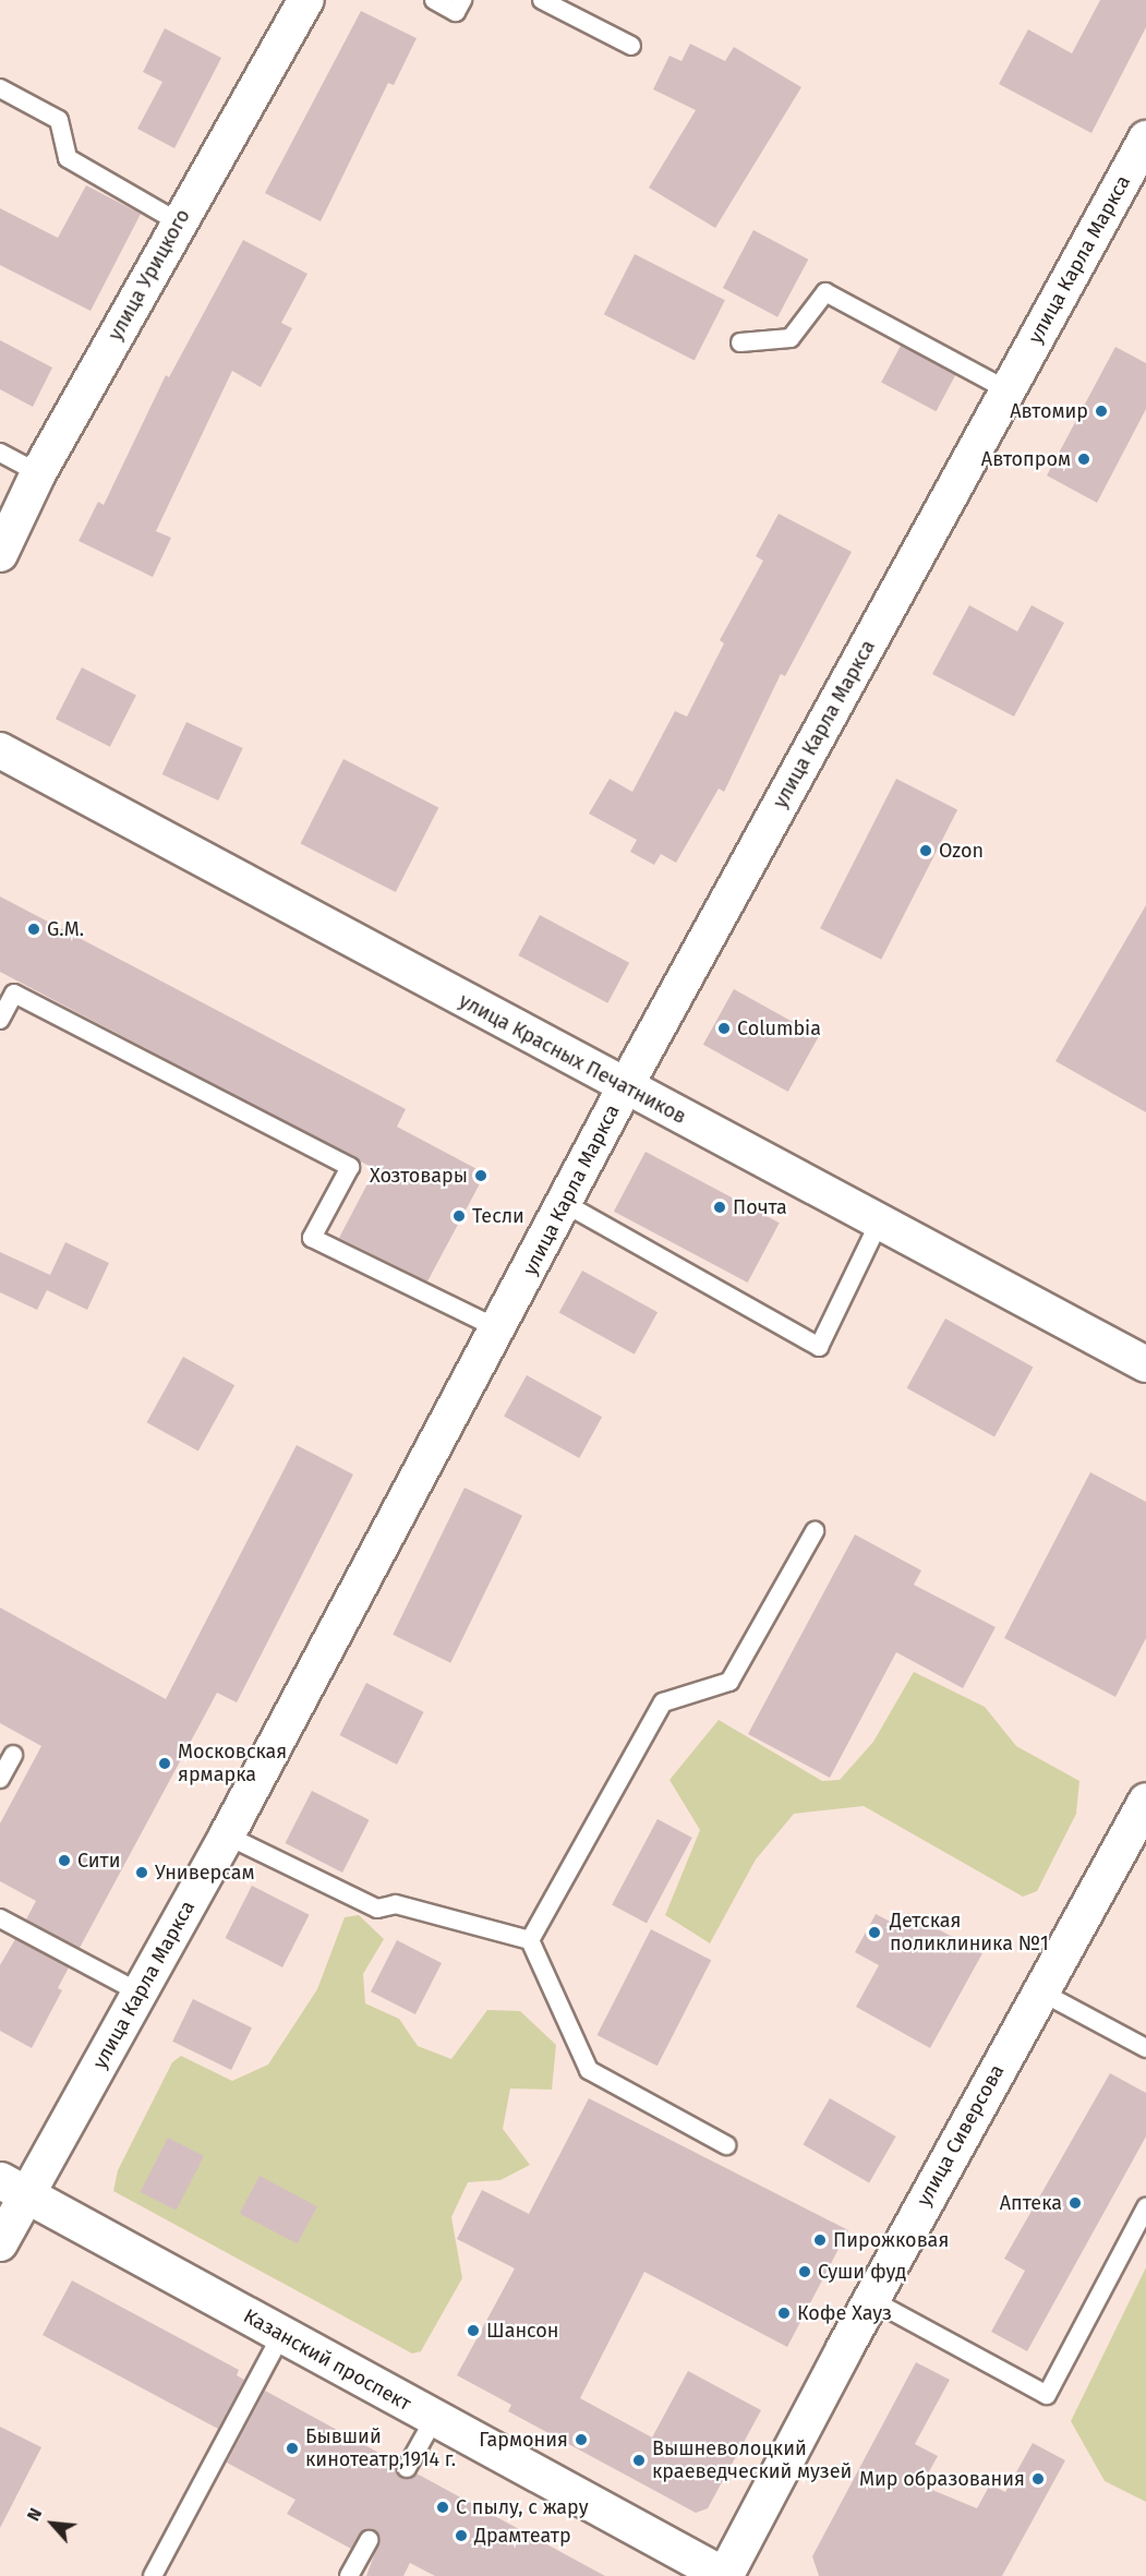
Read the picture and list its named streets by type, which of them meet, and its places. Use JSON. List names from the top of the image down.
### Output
{
  "streets": {
    "street": [
      "улица Карла Маркса",
      "улица Урицкого",
      "улица Красных Печатников",
      "улица Сиверсова",
      "Казанский проспект"
    ]
  },
  "crossings": [
    ["улица Карла Маркса", "улица Красных Печатников"],
    ["улица Карла Маркса", "Казанский проспект"],
    ["улица Сиверсова", "Казанский проспект"]
  ],
  "places": [
    "Автомир",
    "Автопром",
    "Ozon",
    "G.M.",
    "Columbia",
    "Хозтовары",
    "Почта",
    "Тесли",
    "Московская ярмарка",
    "Сити",
    "Универсам",
    "Детская поликлиника №1",
    "Аптека",
    "Пирожковая",
    "Суши фуд",
    "Кофе Хауз",
    "Шансон",
    "Гармония",
    "Бывший кинотеатр,1914 г.",
    "Вышневолоцкий краеведческий музей",
    "Мир образования",
    "С пылу, с жару",
    "Драмтеатр"
  ],
  "north": "top left"
}
